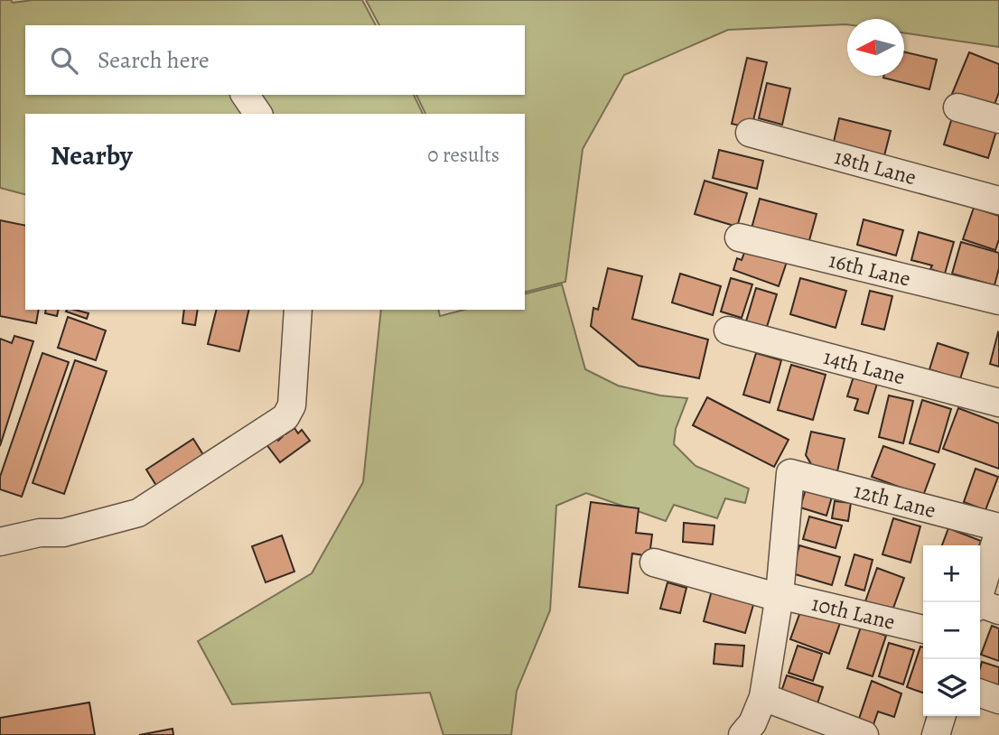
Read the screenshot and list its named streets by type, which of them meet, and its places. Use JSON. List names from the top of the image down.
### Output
{
  "streets": {
    "street": [
      "18th Lane",
      "16th Lane",
      "14th Lane",
      "12th Lane",
      "10th Lane"
    ]
  },
  "crossings": [
    ["12th Lane", "10th Lane"]
  ],
  "north": "left",
  "page": {
    "search": "Search here",
    "heading": ["Nearby", "0 results"],
    "map_buttons": ["+", "−"]
  }
}
